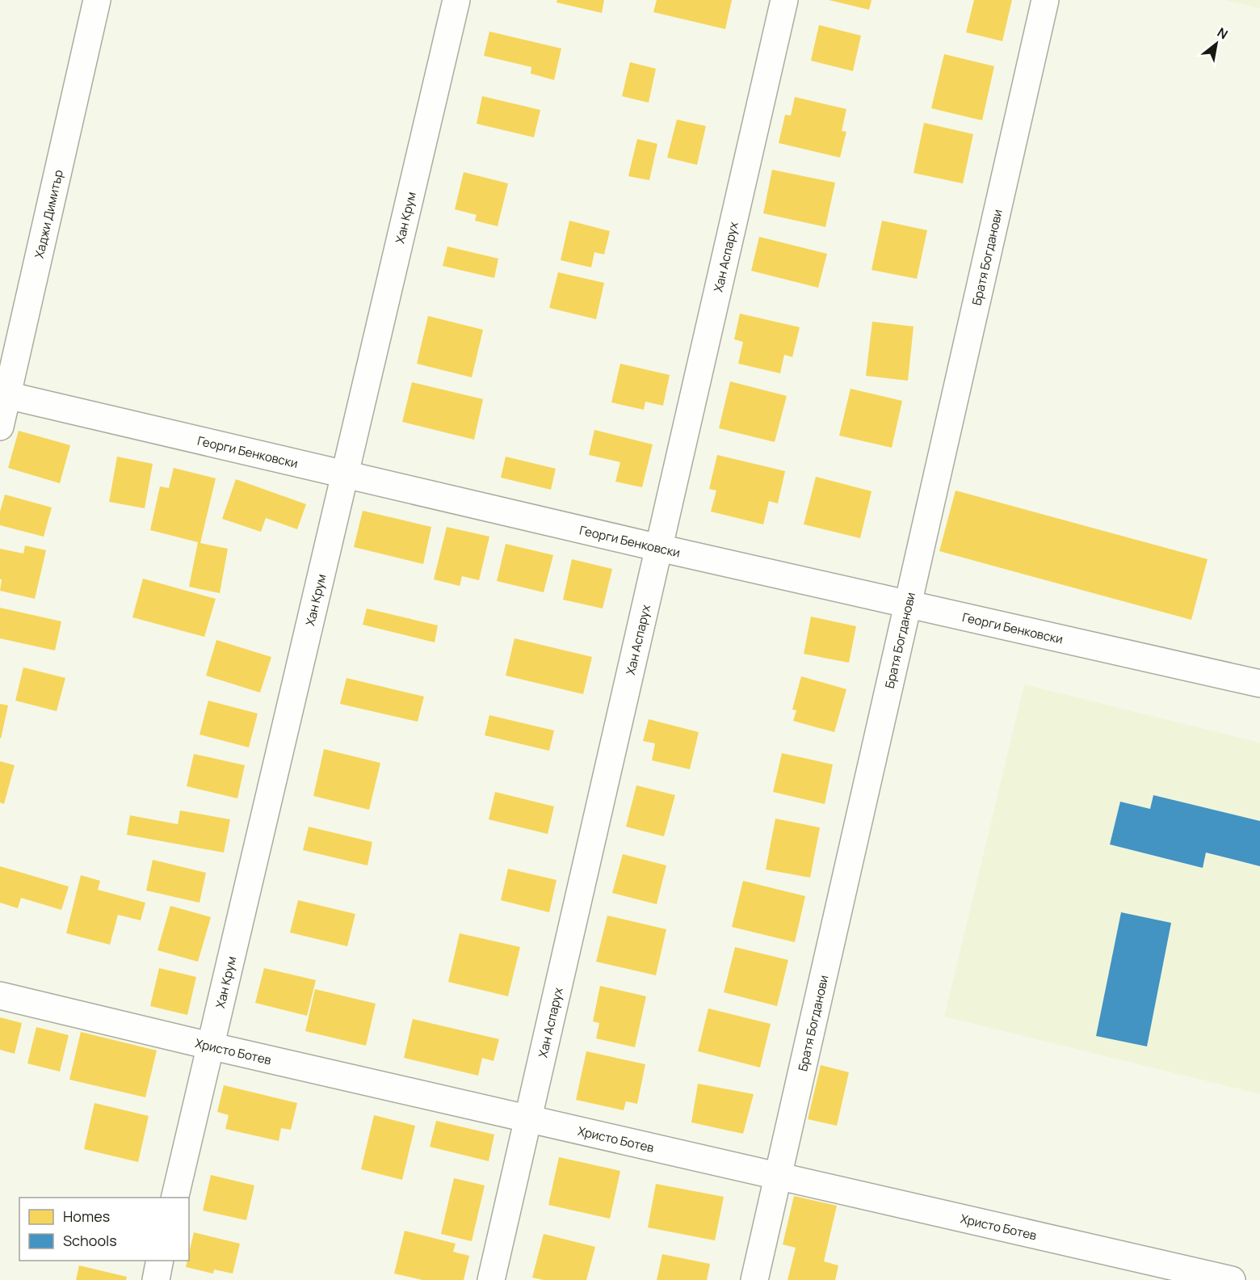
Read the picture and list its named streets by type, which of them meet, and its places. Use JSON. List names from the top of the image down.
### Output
{
  "streets": {
    "street": [
      "Хаджи Димитър",
      "Хан Крум",
      "Хан Аспарух",
      "Братя Богданови",
      "Георги Бенковски",
      "Христо Ботев"
    ]
  },
  "crossings": [
    ["Хаджи Димитър", "Георги Бенковски"],
    ["Хан Крум", "Георги Бенковски"],
    ["Хан Крум", "Христо Ботев"],
    ["Хан Аспарух", "Георги Бенковски"],
    ["Хан Аспарух", "Христо Ботев"],
    ["Братя Богданови", "Георги Бенковски"],
    ["Братя Богданови", "Христо Ботев"]
  ],
  "legend": ["Homes", "Schools"],
  "north": "top right"
}
